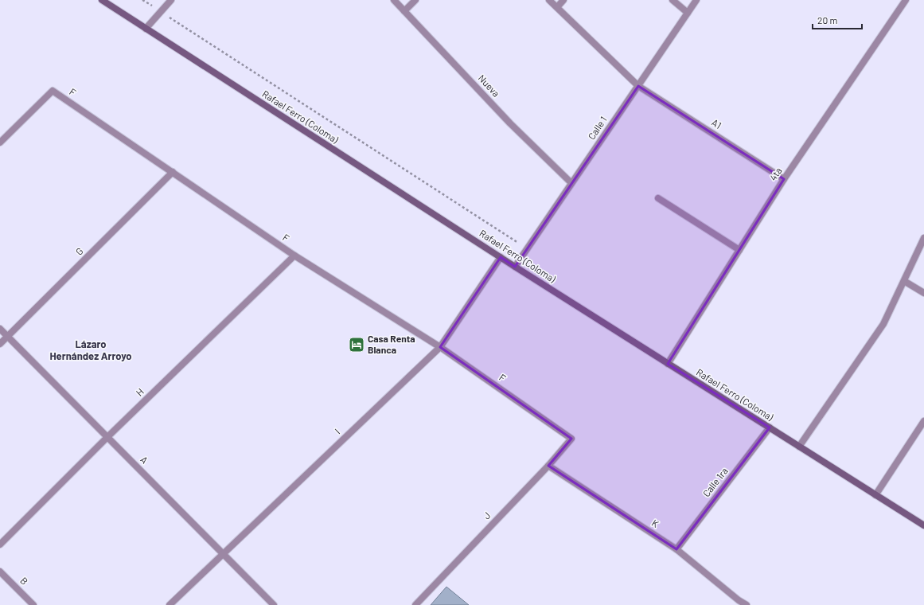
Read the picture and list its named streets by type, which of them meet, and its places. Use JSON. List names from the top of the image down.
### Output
{
  "streets": {
    "main road": ["Rafael Ferro (Coloma)"],
    "street": [
      "Nueva",
      "F",
      "A1",
      "Calle 1",
      "4ta",
      "G",
      "H",
      "I",
      "A",
      "Calle 1ra",
      "J",
      "K",
      "B"
    ]
  },
  "crossings": [
    ["Nueva", "Calle 1"],
    ["F", "G"],
    ["F", "H"],
    ["F", "I"],
    ["F", "J"],
    ["Rafael Ferro (Coloma)", "Calle 1"],
    ["Rafael Ferro (Coloma)", "4ta"],
    ["Rafael Ferro (Coloma)", "I"],
    ["Rafael Ferro (Coloma)", "Calle 1ra"],
    ["A1", "Calle 1"],
    ["A1", "4ta"],
    ["G", "A"],
    ["H", "A"],
    ["I", "A"],
    ["Calle 1ra", "K"],
    ["J", "K"]
  ],
  "districts": ["Lázaro Hernández Arroyo"],
  "places": {
    "hotel": ["Casa Renta Blanca"]
  },
  "scale_bar": "20 m"
}
